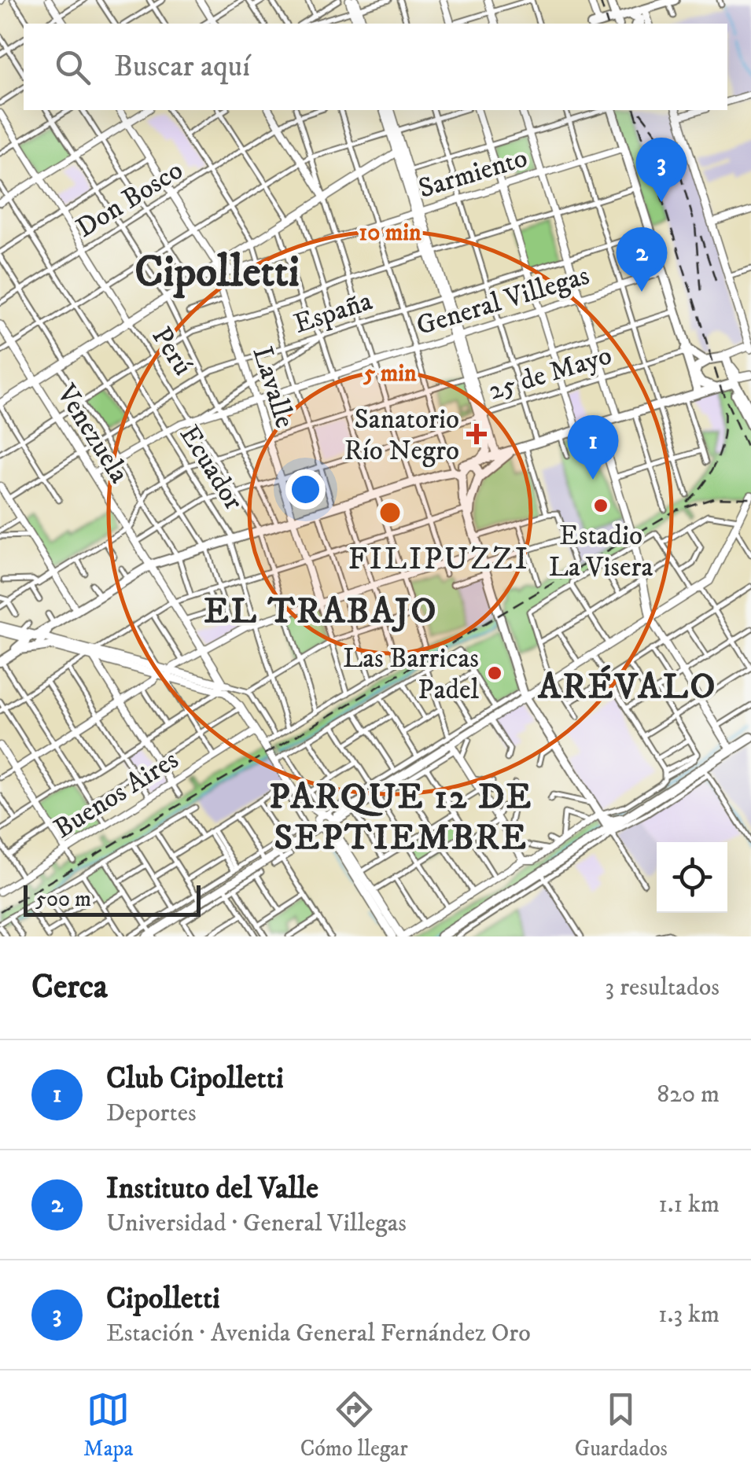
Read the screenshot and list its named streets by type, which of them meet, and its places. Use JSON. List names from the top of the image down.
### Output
{
  "streets": {
    "main road": ["Venezuela"],
    "street": [
      "Sarmiento",
      "Don Bosco",
      "General Villegas",
      "España",
      "Perú",
      "25 de Mayo",
      "Lavalle",
      "Ecuador",
      "Buenos Aires"
    ]
  },
  "crossings": [
    ["Sarmiento", "Lavalle"],
    ["Don Bosco", "Perú"],
    ["Don Bosco", "Lavalle"],
    ["General Villegas", "Perú"],
    ["General Villegas", "Lavalle"],
    ["General Villegas", "Venezuela"],
    ["General Villegas", "Ecuador"],
    ["España", "Perú"],
    ["España", "Lavalle"],
    ["España", "Venezuela"],
    ["España", "Ecuador"],
    ["Perú", "25 de Mayo"],
    ["25 de Mayo", "Lavalle"],
    ["25 de Mayo", "Venezuela"],
    ["25 de Mayo", "Ecuador"],
    ["Venezuela", "Buenos Aires"]
  ],
  "districts": [
    "Cipolletti",
    "FILIPUZZI",
    "EL TRABAJO",
    "ARÉVALO",
    "PARQUE 12 DE SEPTIEMBRE"
  ],
  "places": {
    "health": ["Sanatorio Río Negro"],
    "other": ["Estadio La Visera", "Las Barricas Padel"]
  },
  "scale_bar": "500 m",
  "page": {
    "search": "Buscar aquí",
    "pins": ["3", "2", "1"],
    "scale": "500 m",
    "heading": ["Cerca", "3 resultados"],
    "list": [
      {
        "mark": "1",
        "name": "Club Cipolletti",
        "note": "Deportes",
        "value": "820 m"
      },
      {
        "mark": "2",
        "name": "Instituto del Valle",
        "note": "Universidad · General Villegas",
        "value": "1.1 km"
      },
      {
        "mark": "3",
        "name": "Cipolletti",
        "note": "Estación · Avenida General Fernández Oro",
        "value": "1.3 km"
      }
    ],
    "nav": ["Mapa", "Cómo llegar", "Guardados"]
  },
  "rings": ["10 min", "5 min"]
}
